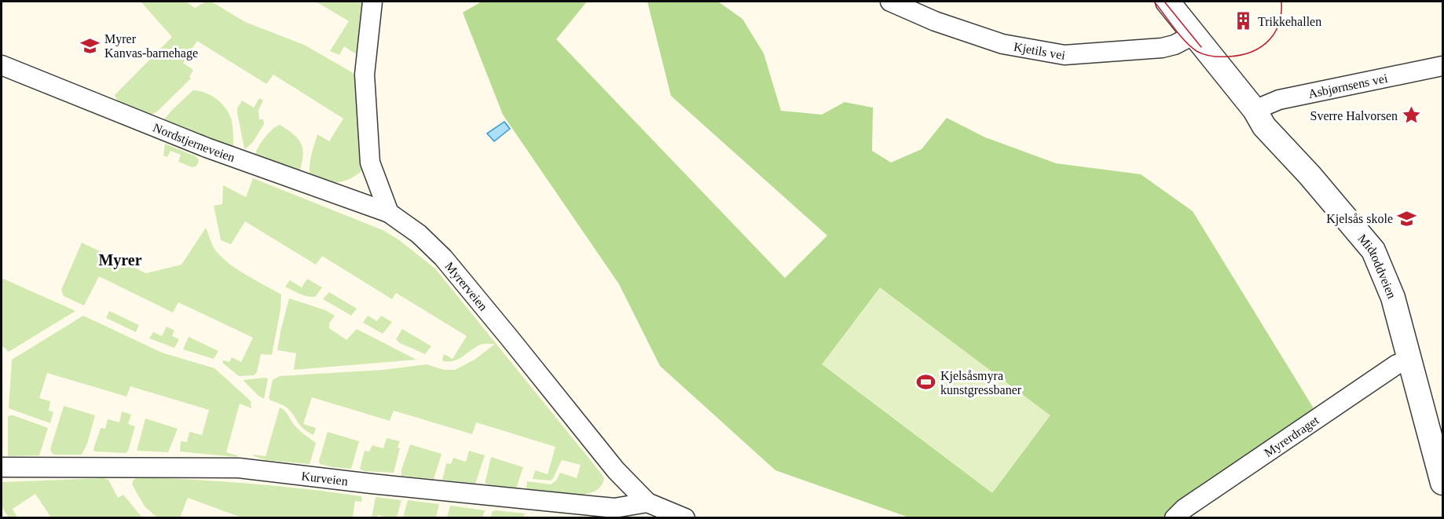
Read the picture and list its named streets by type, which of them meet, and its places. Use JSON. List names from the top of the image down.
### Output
{
  "streets": {
    "street": [
      "Kjetils vei",
      "Asbjørnsens vei",
      "Nordstjerneveien",
      "Midtoddveien",
      "Myrerveien",
      "Myrerdraget",
      "Kurveien"
    ]
  },
  "crossings": [
    ["Kjetils vei", "Midtoddveien"],
    ["Asbjørnsens vei", "Midtoddveien"],
    ["Nordstjerneveien", "Myrerveien"],
    ["Midtoddveien", "Myrerdraget"],
    ["Myrerveien", "Kurveien"]
  ],
  "districts": ["Myrer"],
  "places": {
    "building": ["Trikkehallen"],
    "school or university": ["Myrer Kanvas-barnehage", "Kjelsås skole"],
    "place": ["Sverre Halvorsen"],
    "sports": ["Kjelsåsmyra kunstgressbaner"]
  }
}
